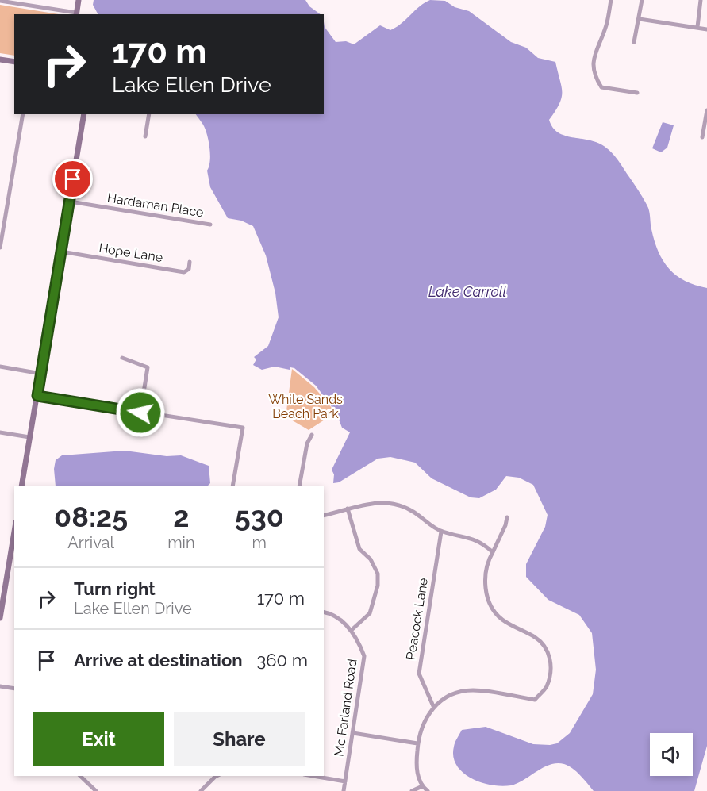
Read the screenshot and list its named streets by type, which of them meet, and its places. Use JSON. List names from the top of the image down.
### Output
{
  "streets": {
    "street": [
      "Hardaman Place",
      "Hope Lane",
      "Peacock Lane",
      "Mc Farland Road"
    ]
  },
  "water": ["Lake Carroll"],
  "parks": ["White Sands Beach Park"],
  "page": {
    "turn": ["170 m", "Lake Ellen Drive"],
    "eta": [
      "08:25",
      "Arrival",
      "2",
      "min",
      "530",
      "m"
    ],
    "list": [
      {
        "name": "Turn right",
        "note": "Lake Ellen Drive",
        "value": "170 m"
      },
      {
        "name": "Arrive at destination",
        "value": "360 m"
      }
    ],
    "buttons": ["Exit", "Share"]
  }
}
